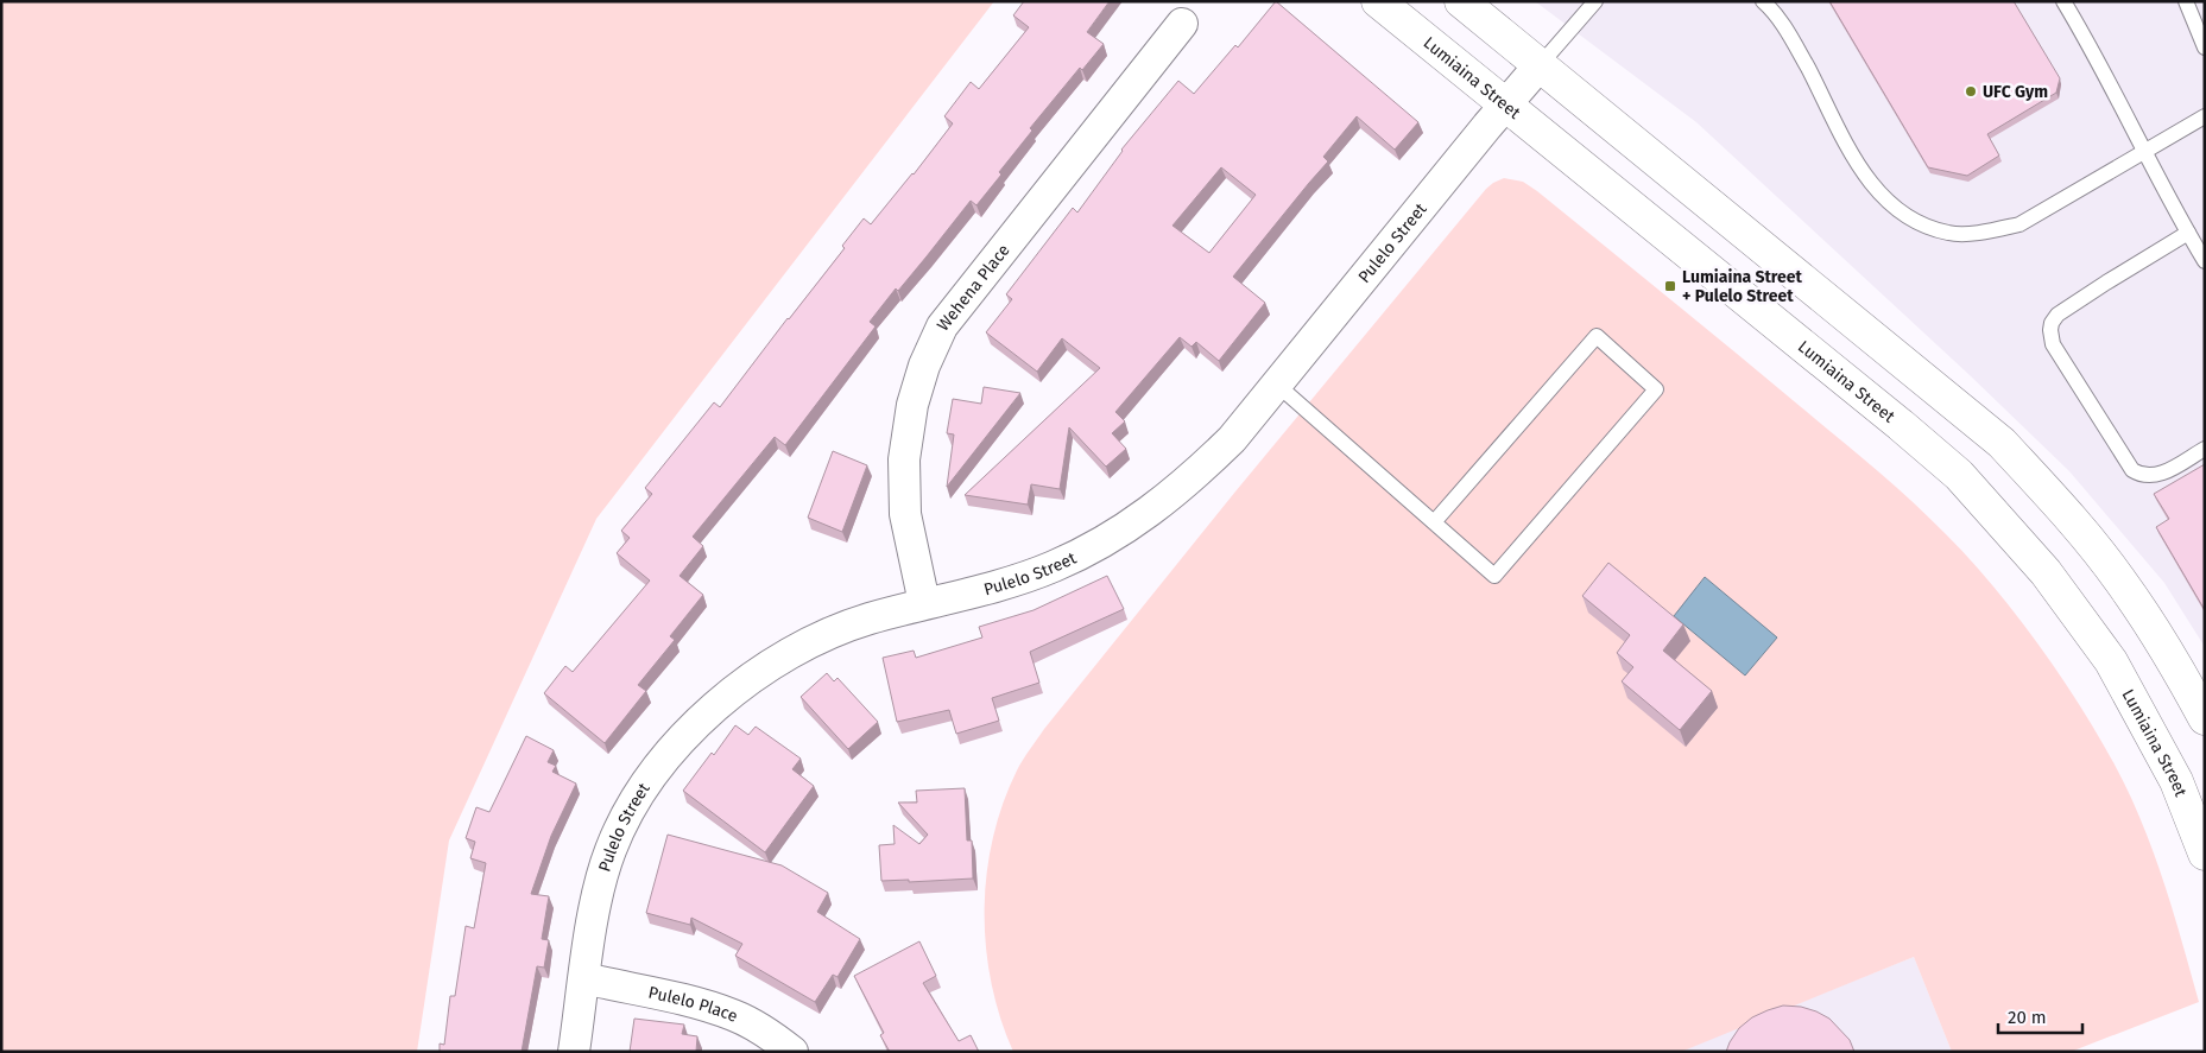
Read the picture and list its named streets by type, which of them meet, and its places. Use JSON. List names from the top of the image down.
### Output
{
  "streets": {
    "main road": ["Lumiaina Street"],
    "street": ["Pulelo Street", "Wehena Place", "Pulelo Place"]
  },
  "crossings": [
    ["Lumiaina Street", "Pulelo Street"],
    ["Pulelo Street", "Wehena Place"],
    ["Pulelo Street", "Pulelo Place"]
  ],
  "places": {
    "other": ["UFC Gym"],
    "transit": ["Lumiaina Street + Pulelo Street"]
  },
  "scale_bar": "20 m"
}
